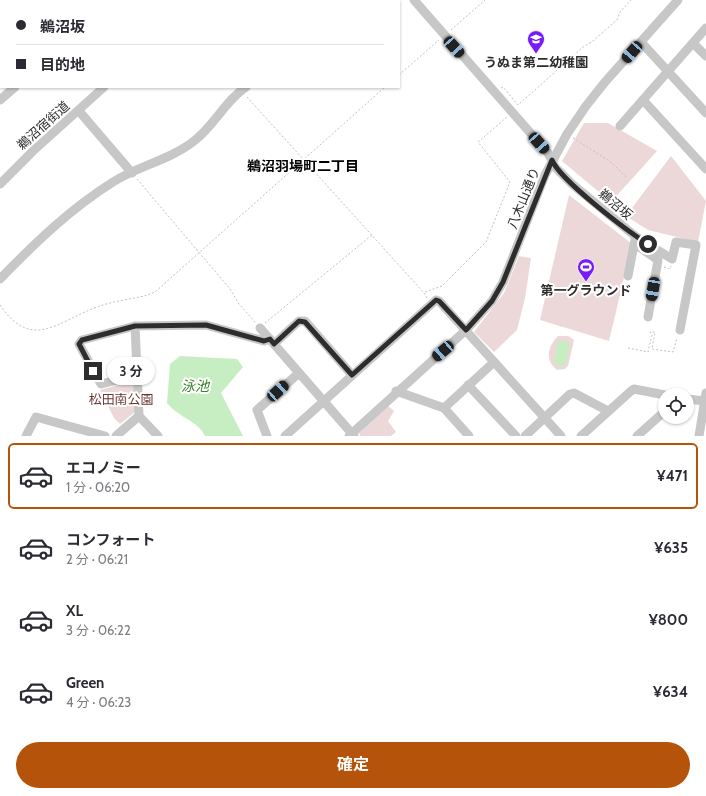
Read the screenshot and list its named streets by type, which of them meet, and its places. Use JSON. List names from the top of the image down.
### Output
{
  "streets": {
    "street": ["鵜沼宿街道", "八木山通り", "鵜沼坂"]
  },
  "crossings": [
    ["八木山通り", "鵜沼坂"]
  ],
  "districts": ["鵜沼羽場町二丁目"],
  "water": ["泳池"],
  "parks": ["松田南公園"],
  "places": {
    "school or university": ["うぬま第二幼稚園"],
    "sports": ["第一グラウンド"]
  },
  "page": {
    "banner": ["鵜沼坂", "目的地"],
    "bubble": "3 分",
    "list": [
      {
        "name": "エコノミー",
        "note": "1 分 · 06:20",
        "value": "¥471"
      },
      {
        "name": "コンフォート",
        "note": "2 分 · 06:21",
        "value": "¥635"
      },
      {
        "name": "XL",
        "note": "3 分 · 06:22",
        "value": "¥800"
      },
      {
        "name": "Green",
        "note": "4 分 · 06:23",
        "value": "¥634"
      }
    ],
    "buttons": "確定"
  }
}
